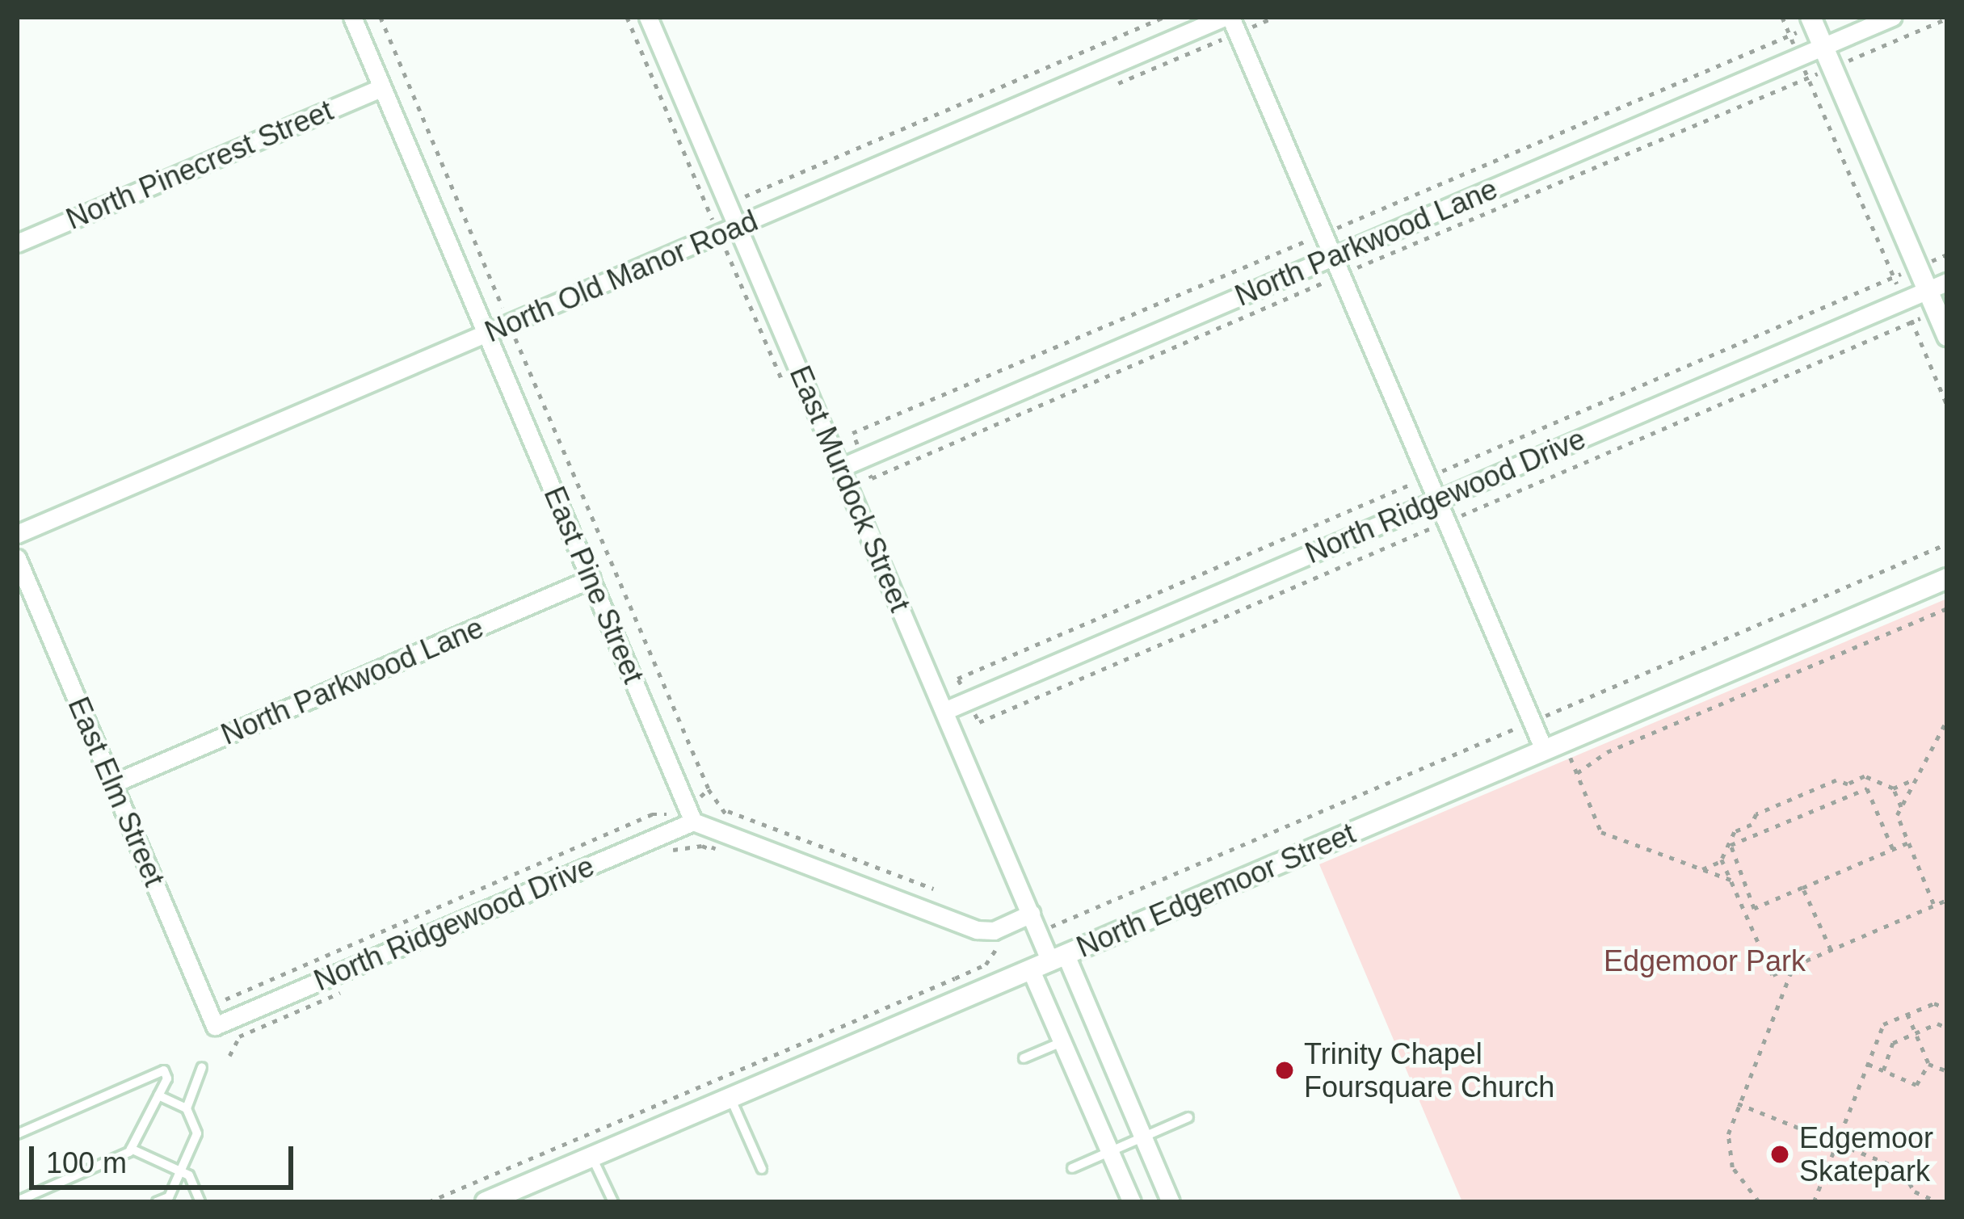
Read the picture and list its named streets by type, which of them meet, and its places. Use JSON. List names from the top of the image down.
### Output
{
  "streets": {
    "street": [
      "North Pinecrest Street",
      "North Parkwood Lane",
      "North Old Manor Road",
      "East Murdock Street",
      "North Ridgewood Drive",
      "East Pine Street",
      "East Elm Street",
      "North Edgemoor Street"
    ]
  },
  "crossings": [
    ["North Pinecrest Street", "East Pine Street"],
    ["North Parkwood Lane", "East Murdock Street"],
    ["North Parkwood Lane", "East Pine Street"],
    ["North Parkwood Lane", "East Elm Street"],
    ["North Old Manor Road", "East Murdock Street"],
    ["North Old Manor Road", "East Pine Street"],
    ["East Murdock Street", "North Ridgewood Drive"],
    ["East Murdock Street", "North Edgemoor Street"],
    ["North Ridgewood Drive", "East Pine Street"],
    ["North Ridgewood Drive", "East Elm Street"]
  ],
  "parks": ["Edgemoor Park"],
  "places": ["Trinity Chapel Foursquare Church", "Edgemoor Skatepark"],
  "scale_bar": "100 m"
}
